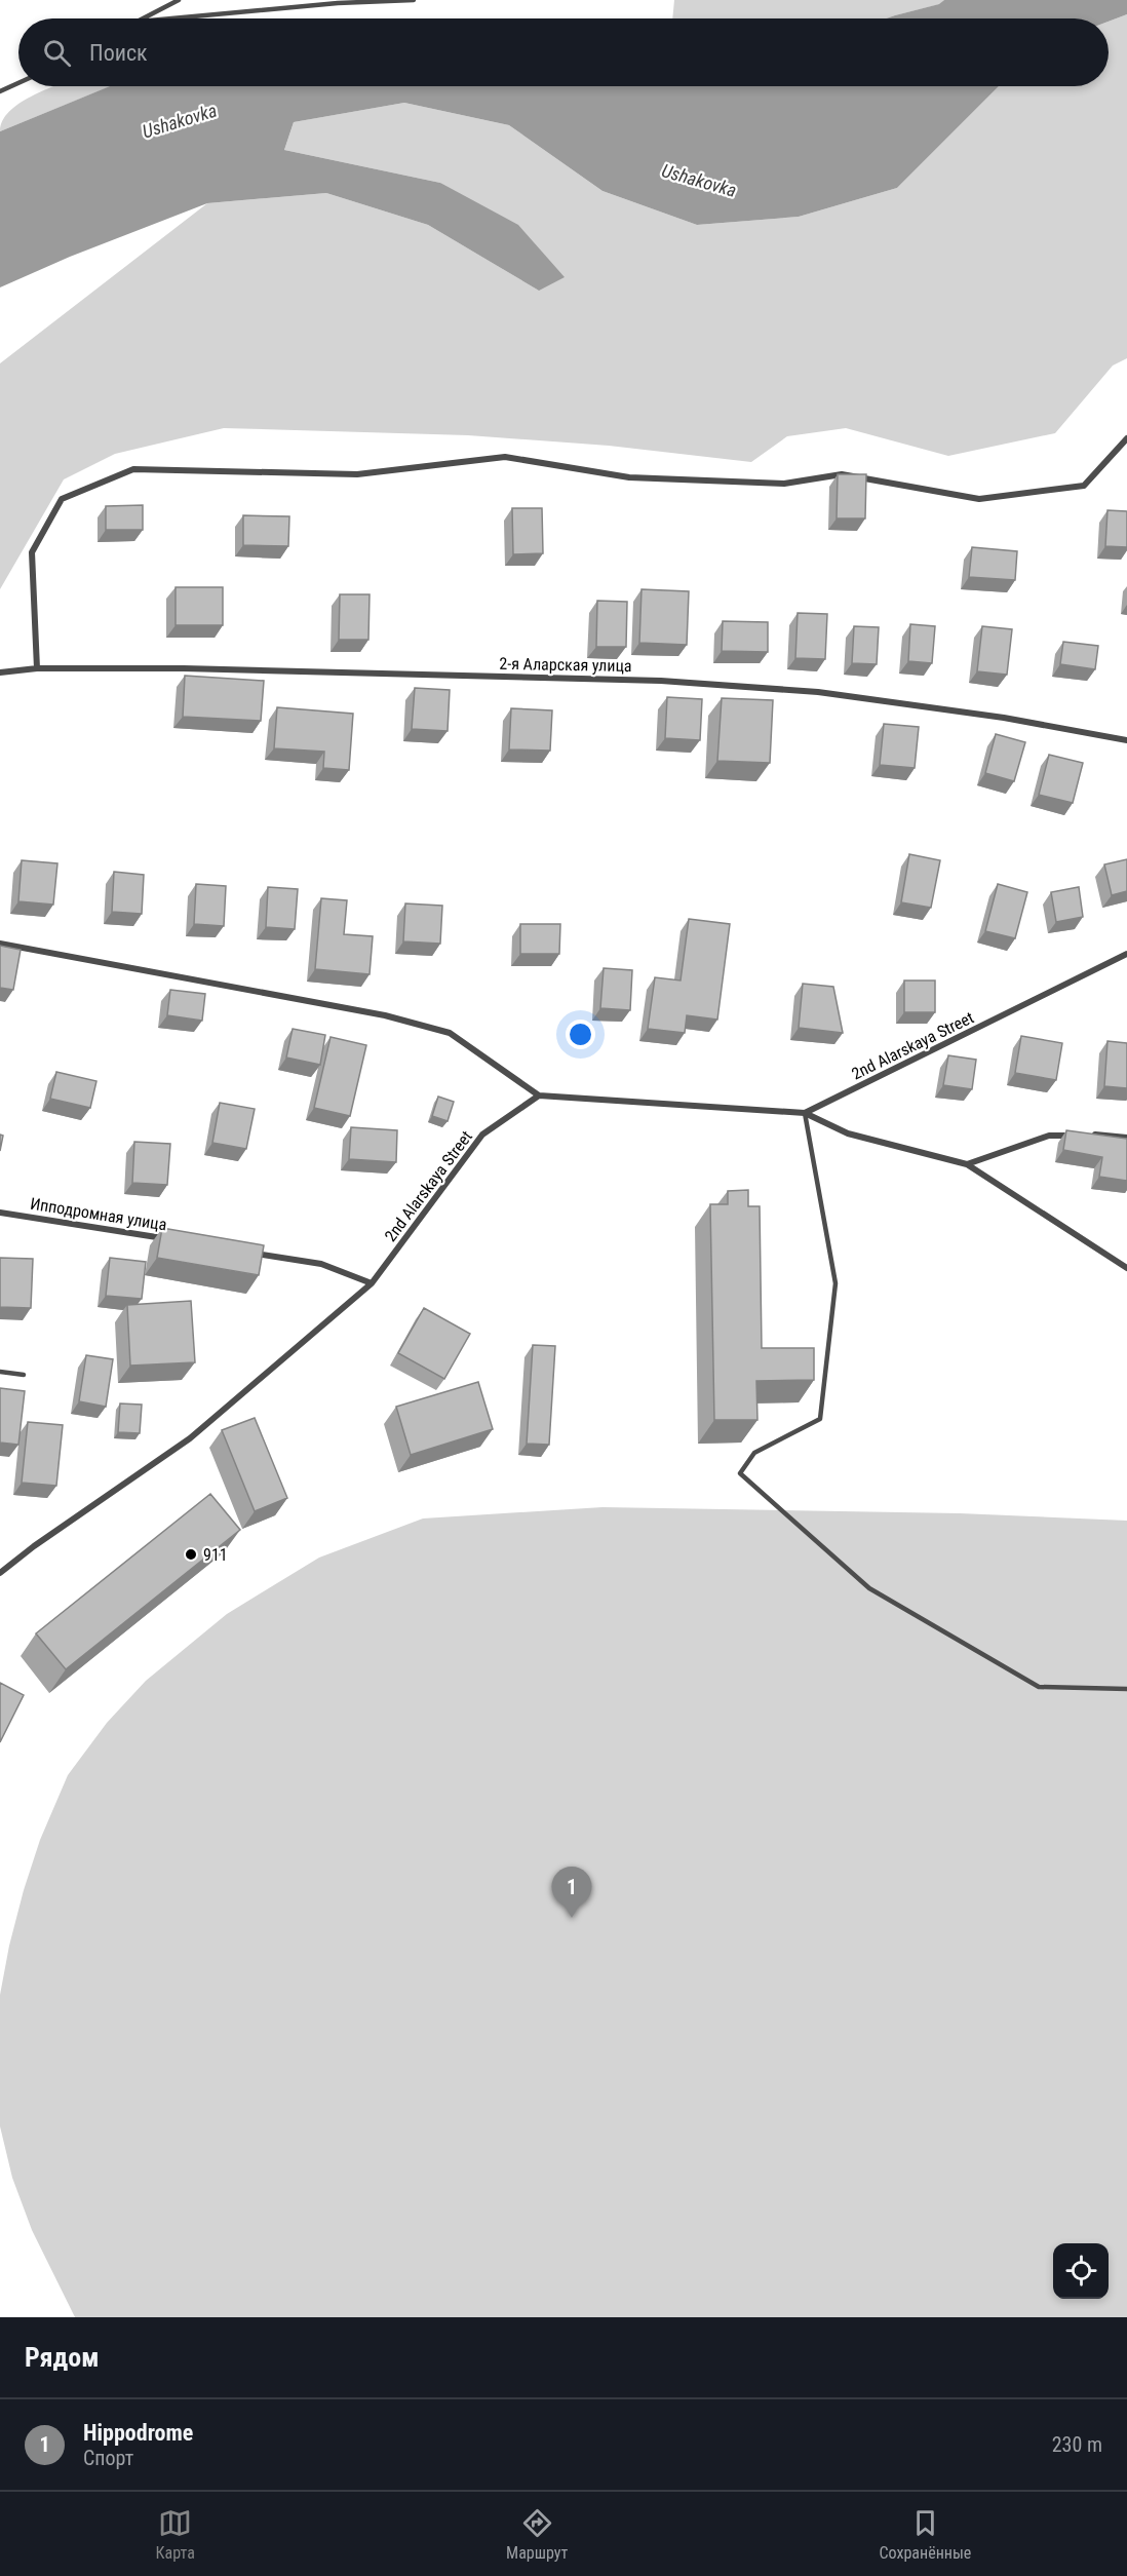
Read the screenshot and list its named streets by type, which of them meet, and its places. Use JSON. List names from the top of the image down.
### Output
{
  "streets": {
    "street": ["2-я Аларская улица", "2nd Alarskaya Street", "Ипподромная улица"]
  },
  "water": ["Ushakovka"],
  "places": ["911"],
  "page": {
    "search": "Поиск",
    "pins": "1",
    "heading": "Рядом",
    "list": [
      {
        "mark": "1",
        "name": "Hippodrome",
        "note": "Спорт",
        "value": "230 m"
      }
    ],
    "nav": ["Карта", "Маршрут", "Сохранённые"]
  }
}
